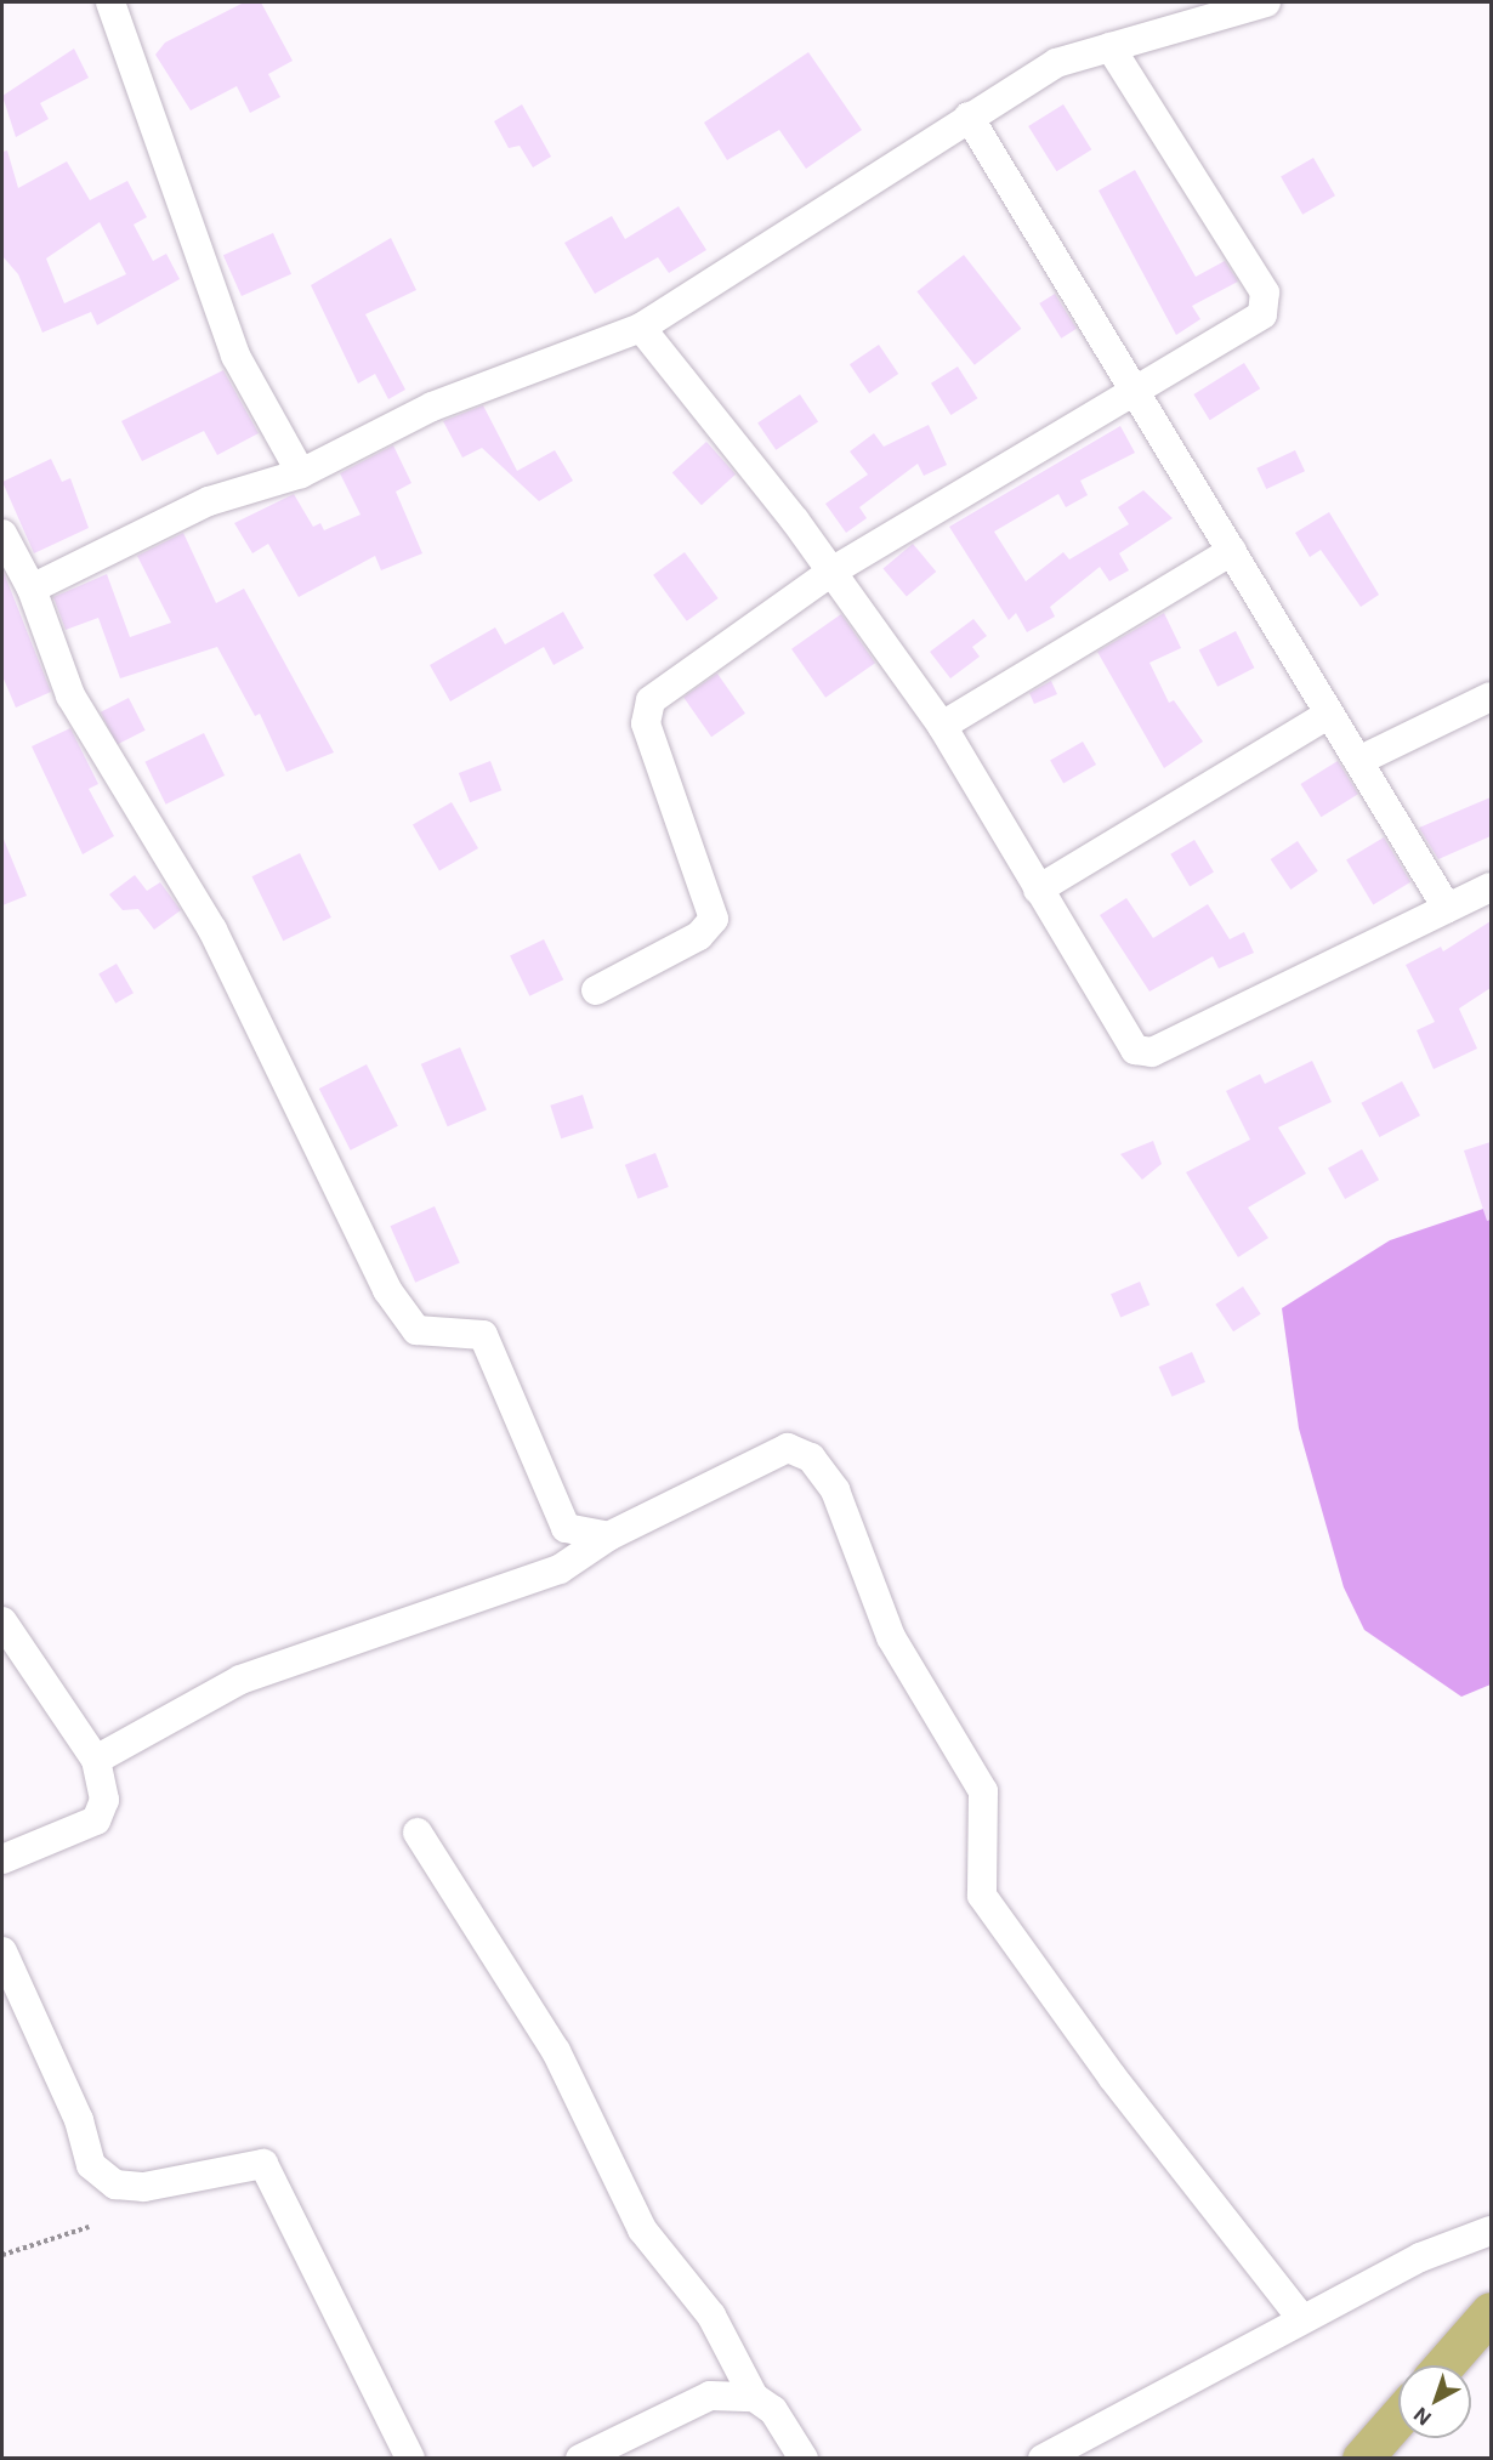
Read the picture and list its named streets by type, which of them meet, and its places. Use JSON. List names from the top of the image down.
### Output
{
  "north": "bottom left"
}
